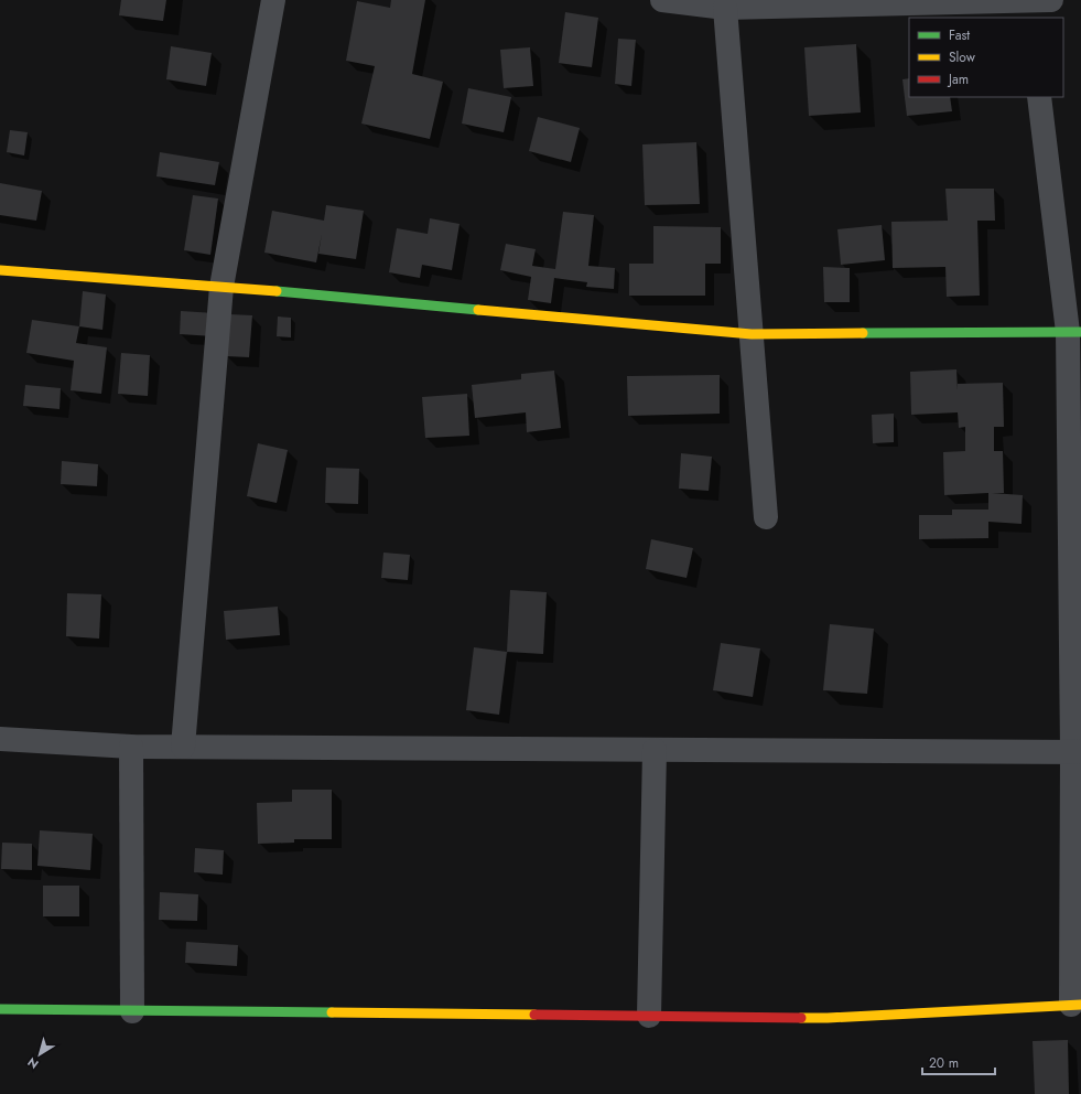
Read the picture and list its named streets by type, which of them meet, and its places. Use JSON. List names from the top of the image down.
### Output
{
  "legend": ["Fast", "Slow", "Jam"],
  "scale_bar": "20 m",
  "north": "bottom left"
}
